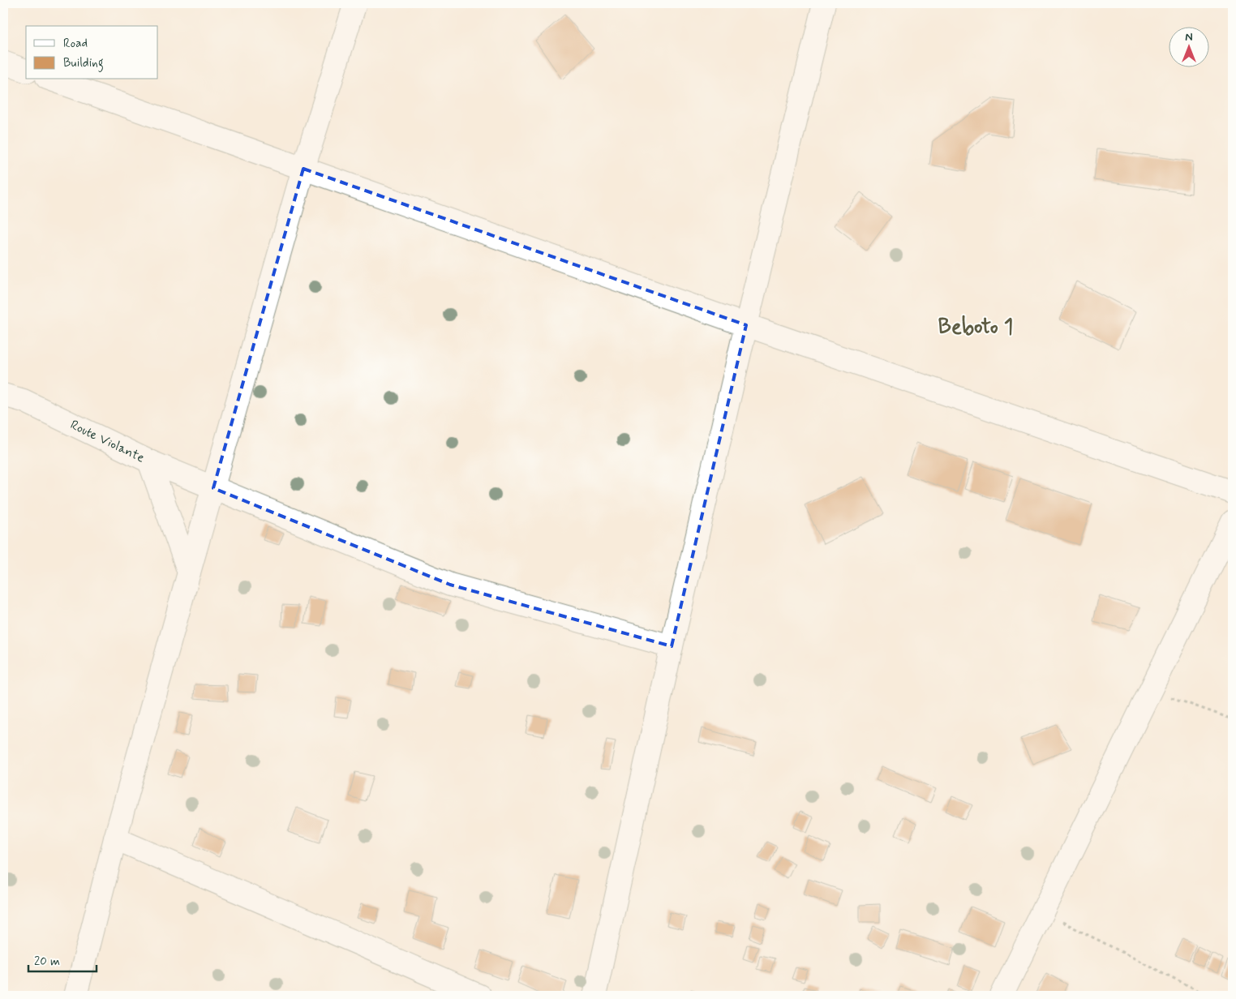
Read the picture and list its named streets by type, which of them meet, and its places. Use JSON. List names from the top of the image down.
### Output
{
  "streets": {
    "street": ["Route Violante"]
  },
  "districts": ["Beboto 1"],
  "legend": ["Road", "Building"],
  "scale_bar": "20 m",
  "north": "top"
}
